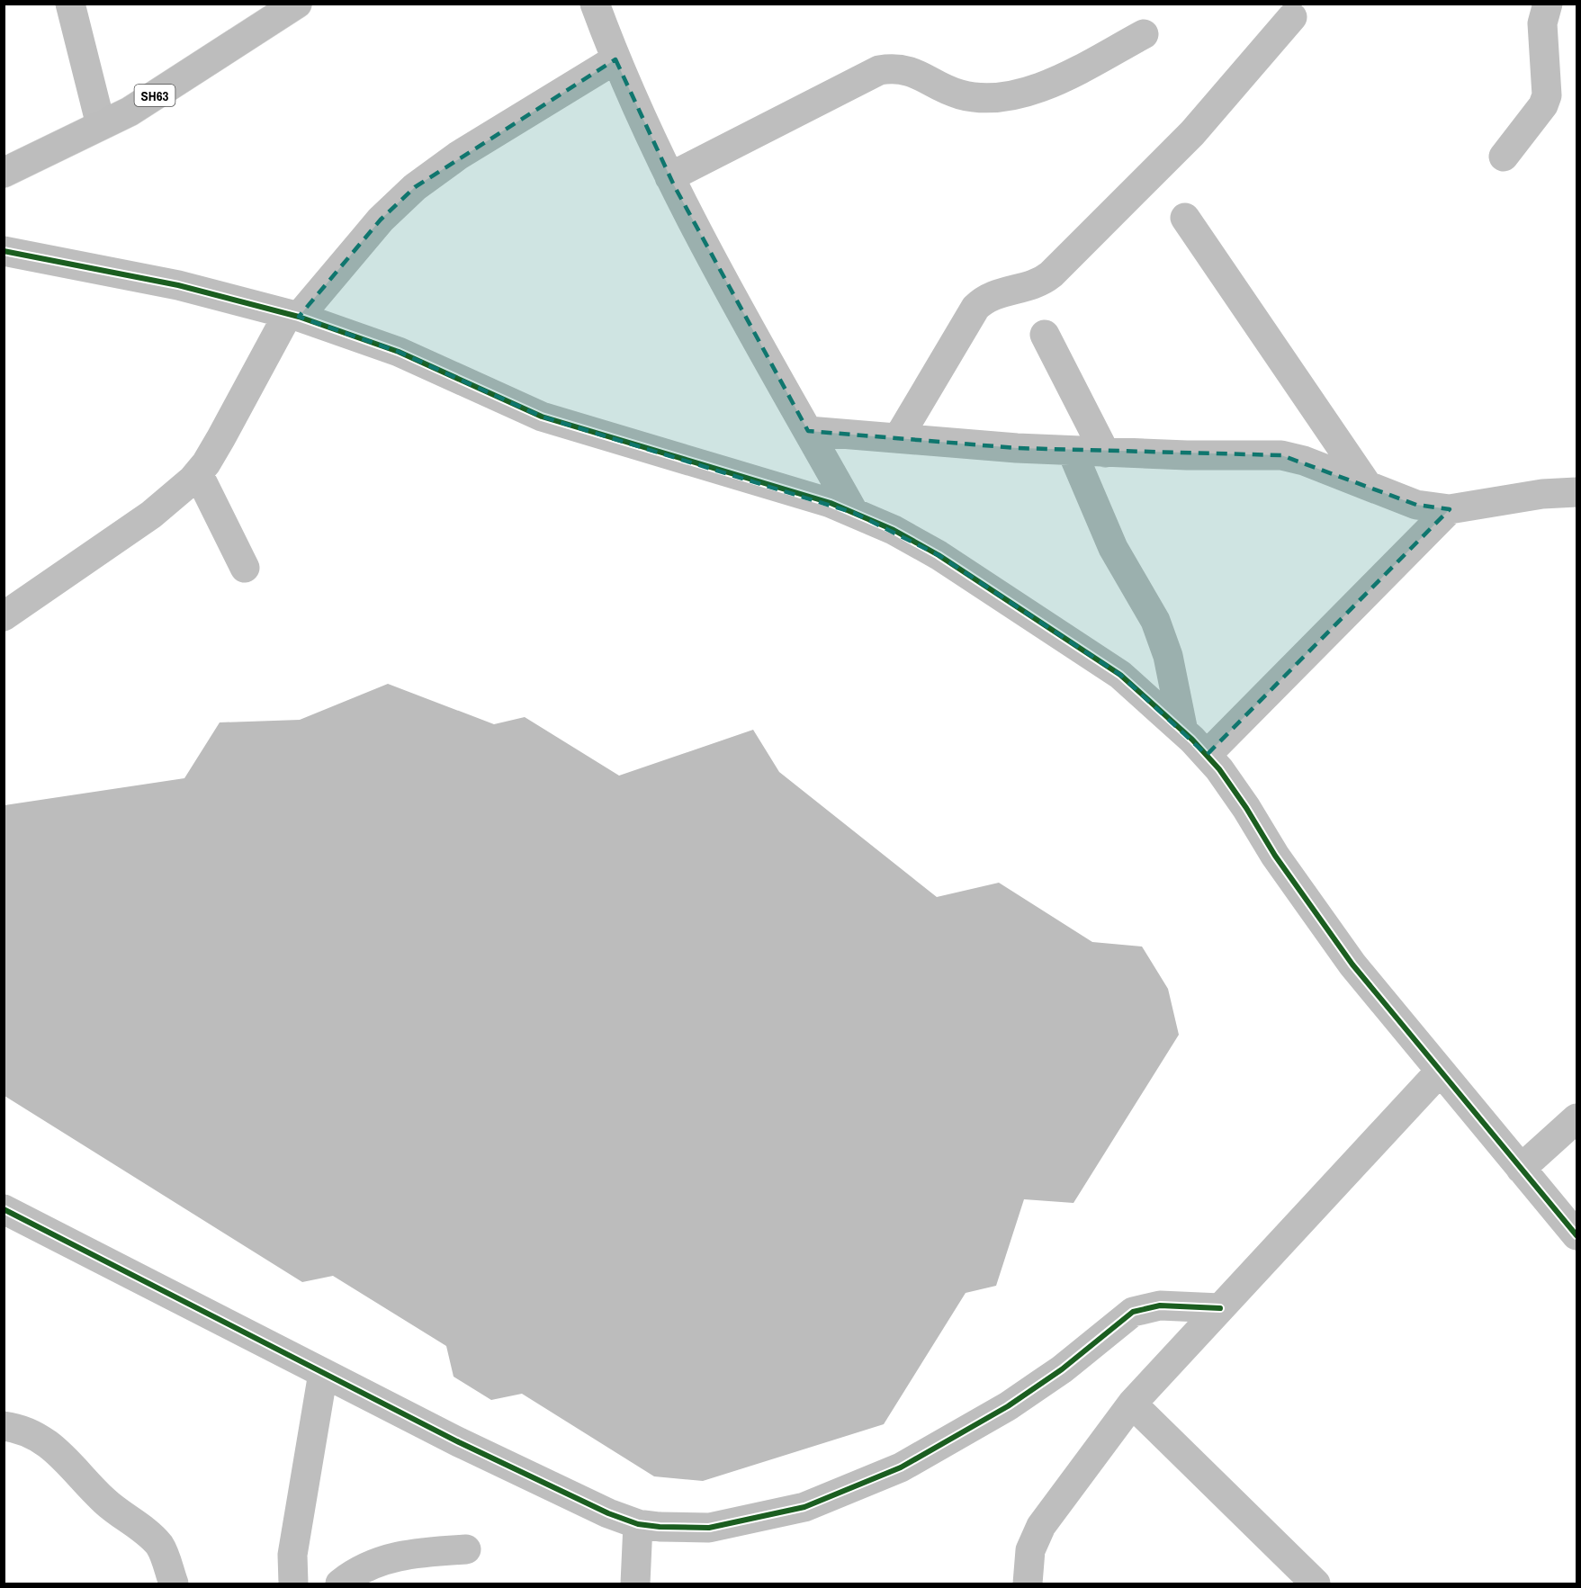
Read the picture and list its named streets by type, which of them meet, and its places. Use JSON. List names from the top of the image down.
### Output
{
  "streets": {
    "main road": ["SH63"]
  }
}
